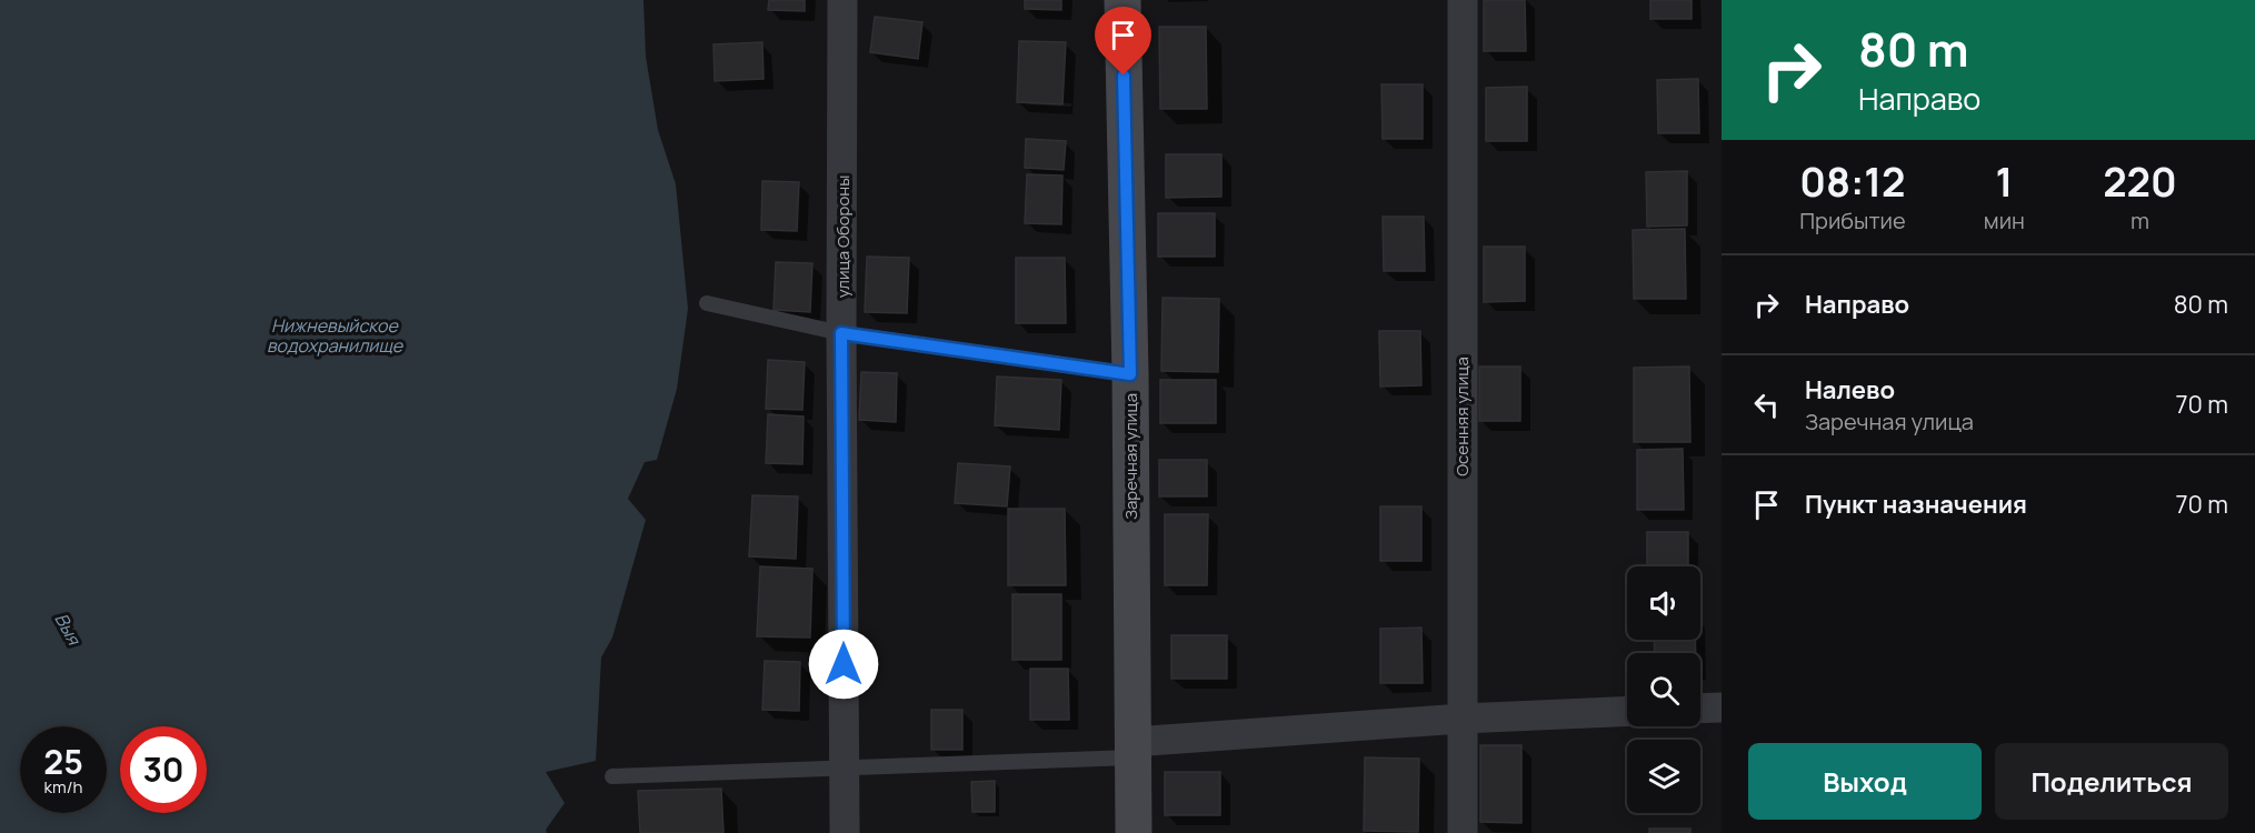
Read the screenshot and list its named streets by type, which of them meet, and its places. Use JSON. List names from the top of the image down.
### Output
{
  "streets": {
    "street": ["улица Обороны", "Осенняя улица", "Заречная улица"]
  },
  "water": ["Нижневыйское водохранилище", "Выя"],
  "page": {
    "turn": ["80 m", "Направо"],
    "eta": [
      "08:12",
      "Прибытие",
      "1",
      "мин",
      "220",
      "m"
    ],
    "list": [
      {
        "name": "Направо",
        "value": "80 m"
      },
      {
        "name": "Налево",
        "note": "Заречная улица",
        "value": "70 m"
      },
      {
        "name": "Пункт назначения",
        "value": "70 m"
      }
    ],
    "speed": "25 km/h",
    "limit": "30",
    "buttons": ["Выход", "Поделиться"]
  }
}
